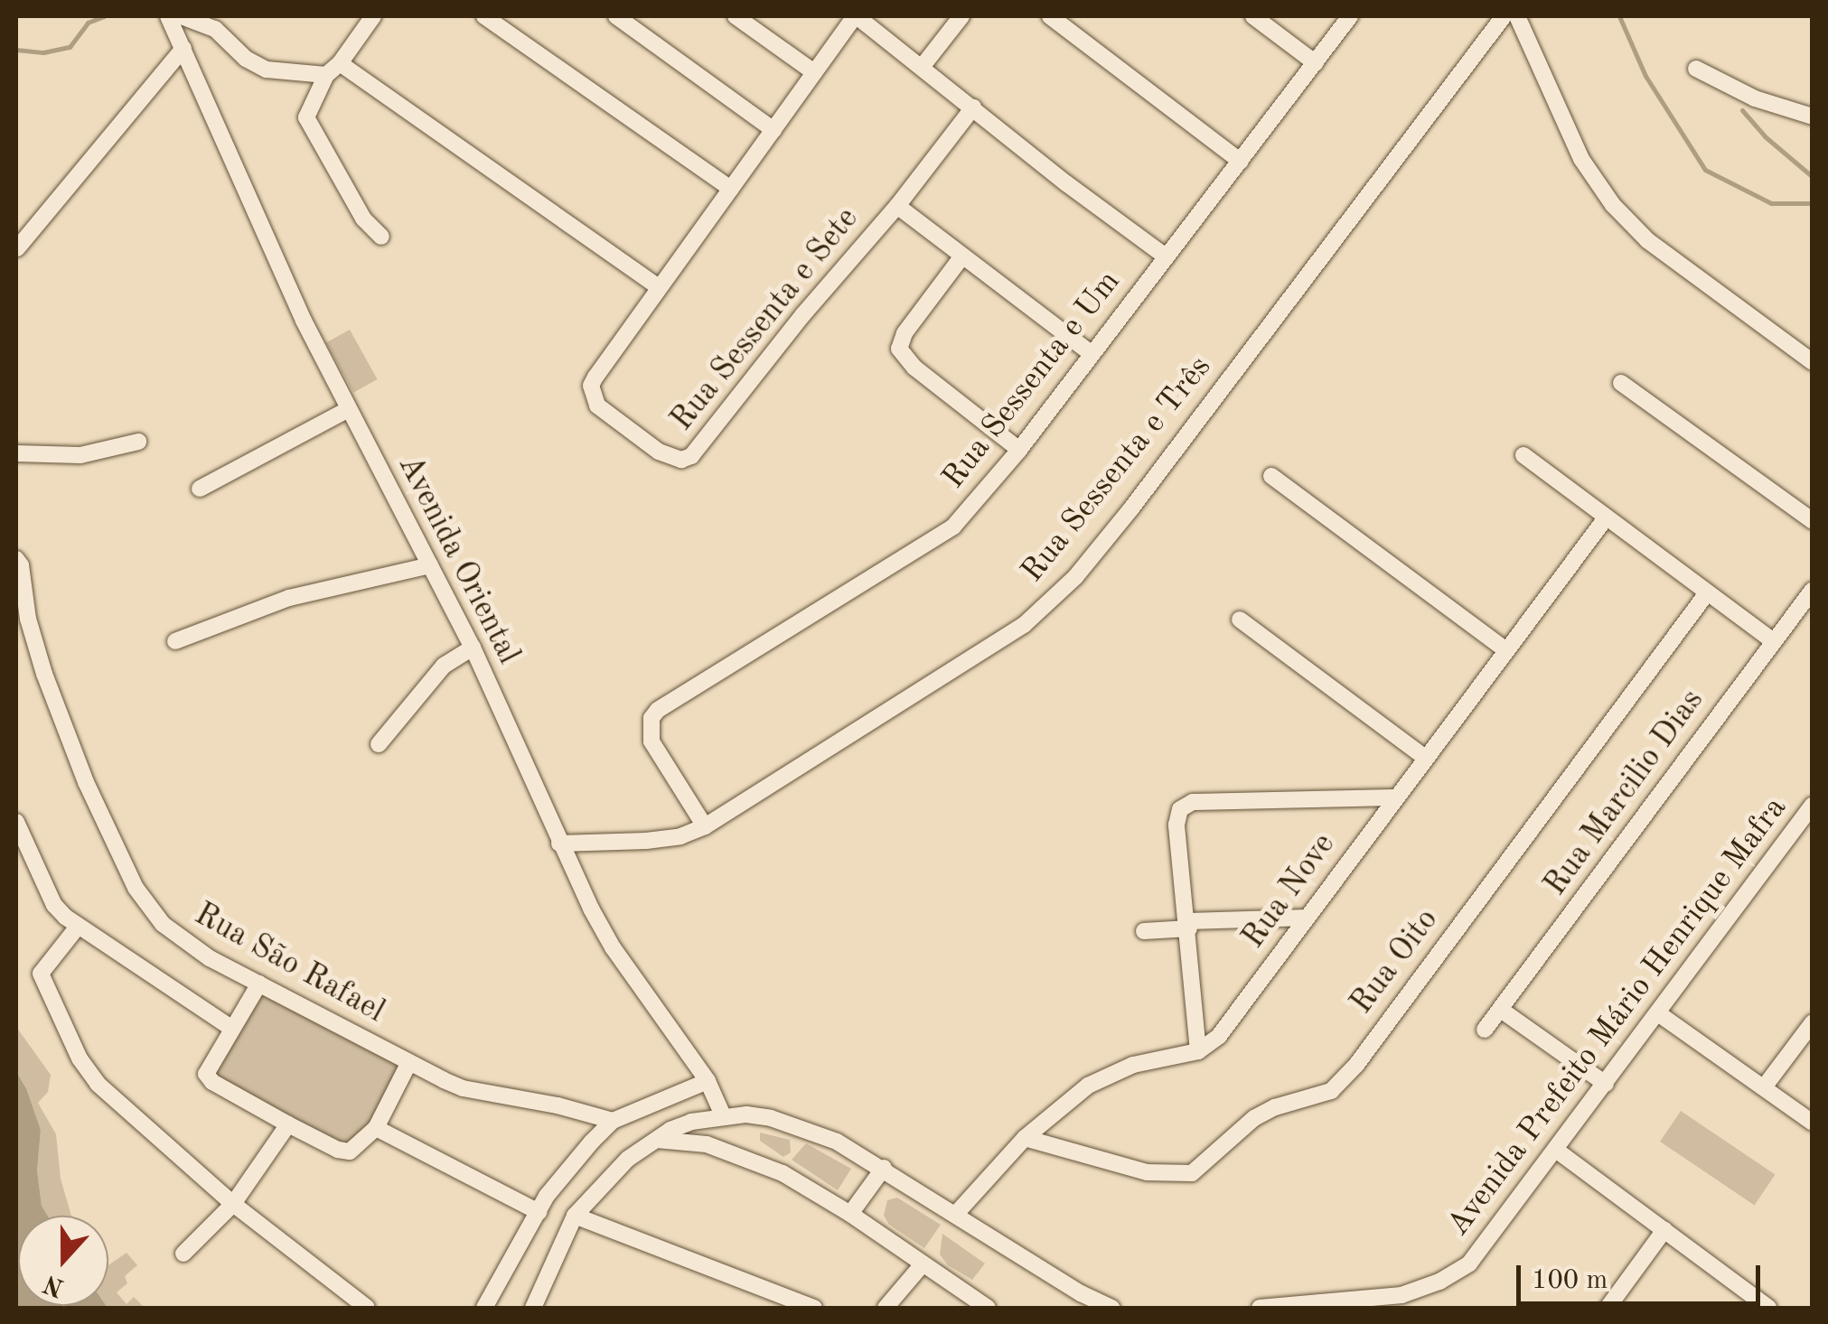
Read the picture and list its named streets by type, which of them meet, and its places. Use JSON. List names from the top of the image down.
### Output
{
  "streets": {
    "street": [
      "Rua Sessenta e Sete",
      "Rua Sessenta e Um",
      "Rua Sessenta e Três",
      "Avenida Oriental",
      "Rua Marcilio Dias",
      "Rua Nove",
      "Rua Oito",
      "Rua São Rafael",
      "Avenida Prefeito Mário Henrique Mafra"
    ]
  },
  "crossings": [
    ["Rua Sessenta e Um", "Rua Sessenta e Três"],
    ["Rua Sessenta e Três", "Avenida Oriental"]
  ],
  "scale_bar": "100 m",
  "north": "bottom"
}
